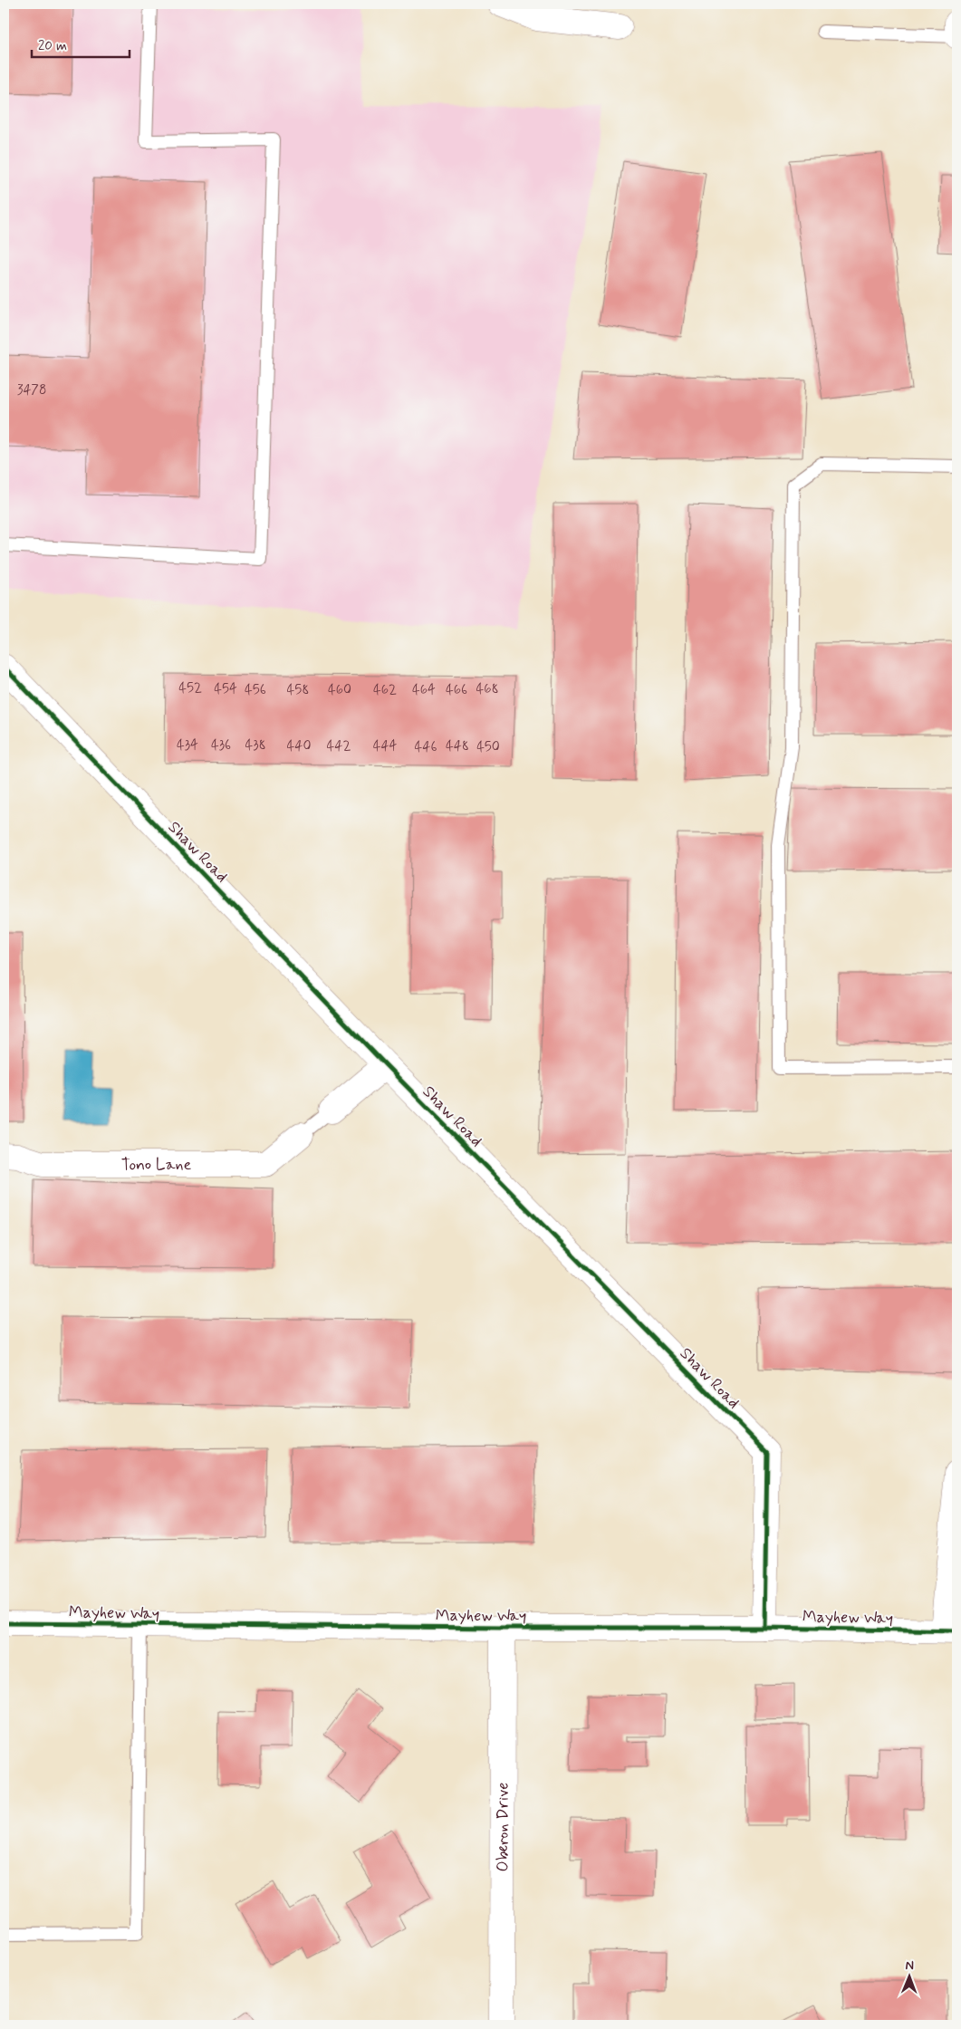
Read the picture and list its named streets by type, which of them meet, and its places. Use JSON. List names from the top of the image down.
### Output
{
  "streets": {
    "street": [
      "Shaw Road",
      "Tono Lane",
      "Mayhew Way",
      "Oberon Drive"
    ]
  },
  "crossings": [
    ["Shaw Road", "Mayhew Way"],
    ["Mayhew Way", "Oberon Drive"]
  ],
  "house_numbers": [
    "3478",
    "452",
    "454",
    "468",
    "456",
    "458",
    "460",
    "462",
    "464",
    "466",
    "434",
    "436",
    "438",
    "440",
    "442",
    "444",
    "448",
    "446",
    "450"
  ],
  "scale_bar": "20 m",
  "north": "top"
}
